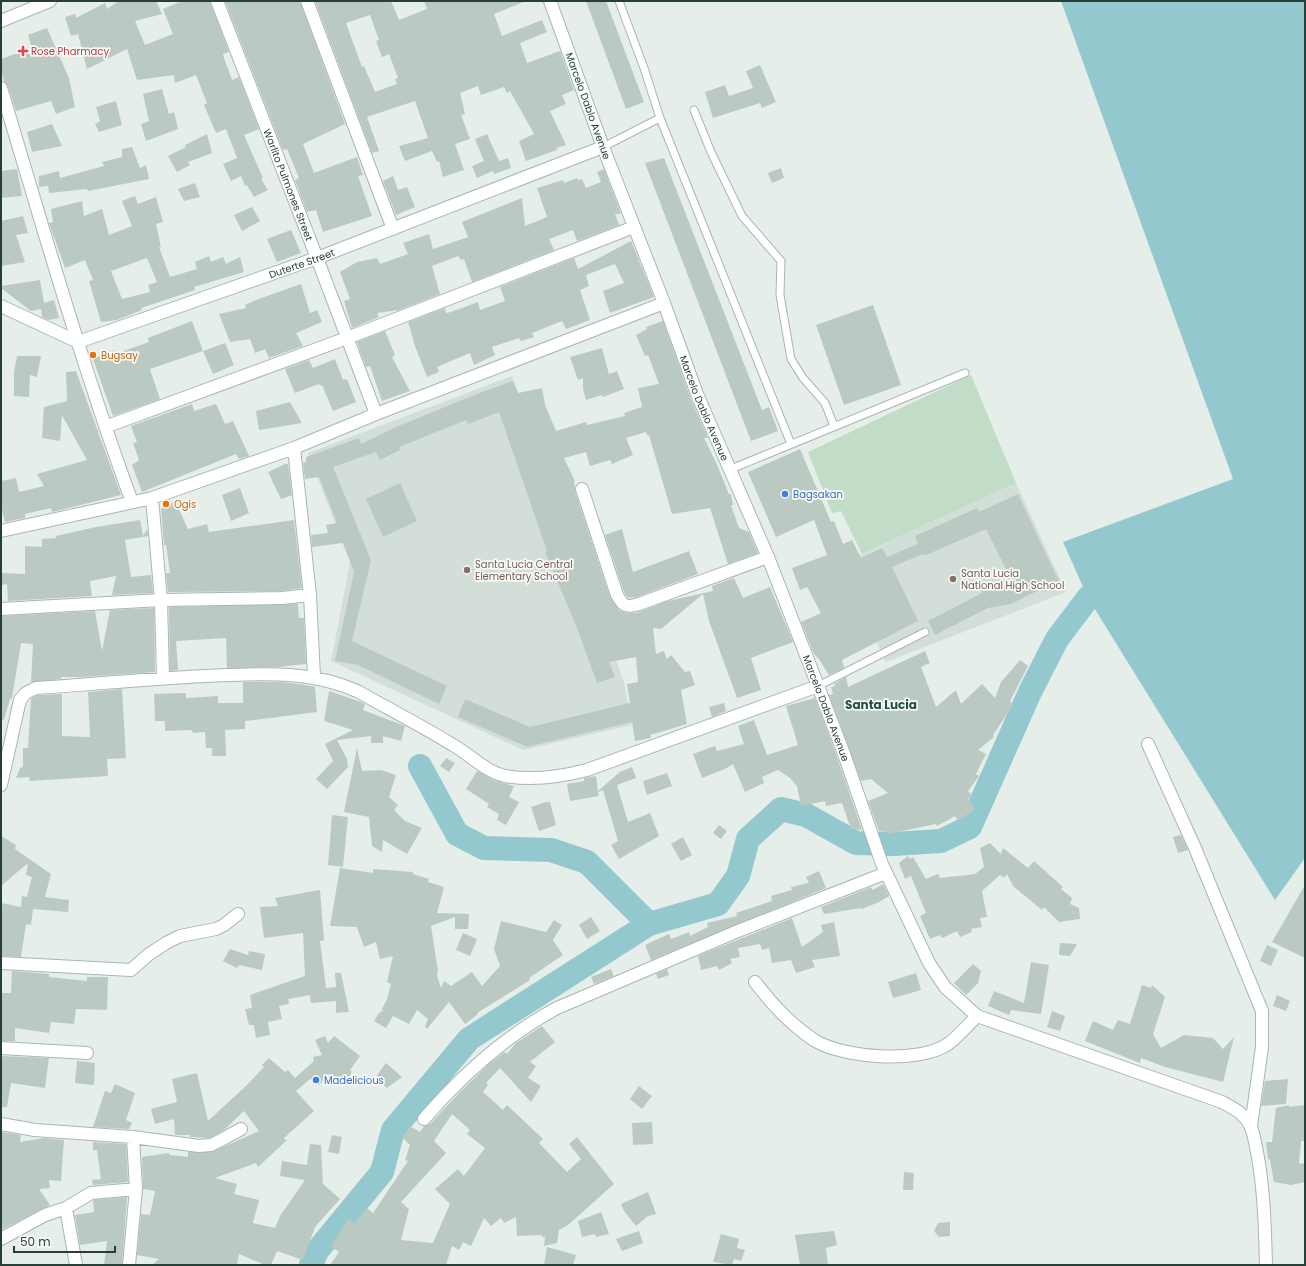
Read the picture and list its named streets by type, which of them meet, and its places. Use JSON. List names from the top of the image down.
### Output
{
  "streets": {
    "street": ["Marcelo Dablo Avenue", "Warlito Pulmones Street", "Duterte Street"]
  },
  "crossings": [
    ["Marcelo Dablo Avenue", "Duterte Street"],
    ["Warlito Pulmones Street", "Duterte Street"]
  ],
  "districts": ["Santa Lucia"],
  "places": {
    "health": ["Rose Pharmacy"],
    "other": [
      "Bugsay",
      "Bagsakan",
      "Ogis",
      "Santa Lucia Central Elementary School",
      "Santa Lucia National High School",
      "Madelicious"
    ]
  },
  "scale_bar": "50 m"
}
